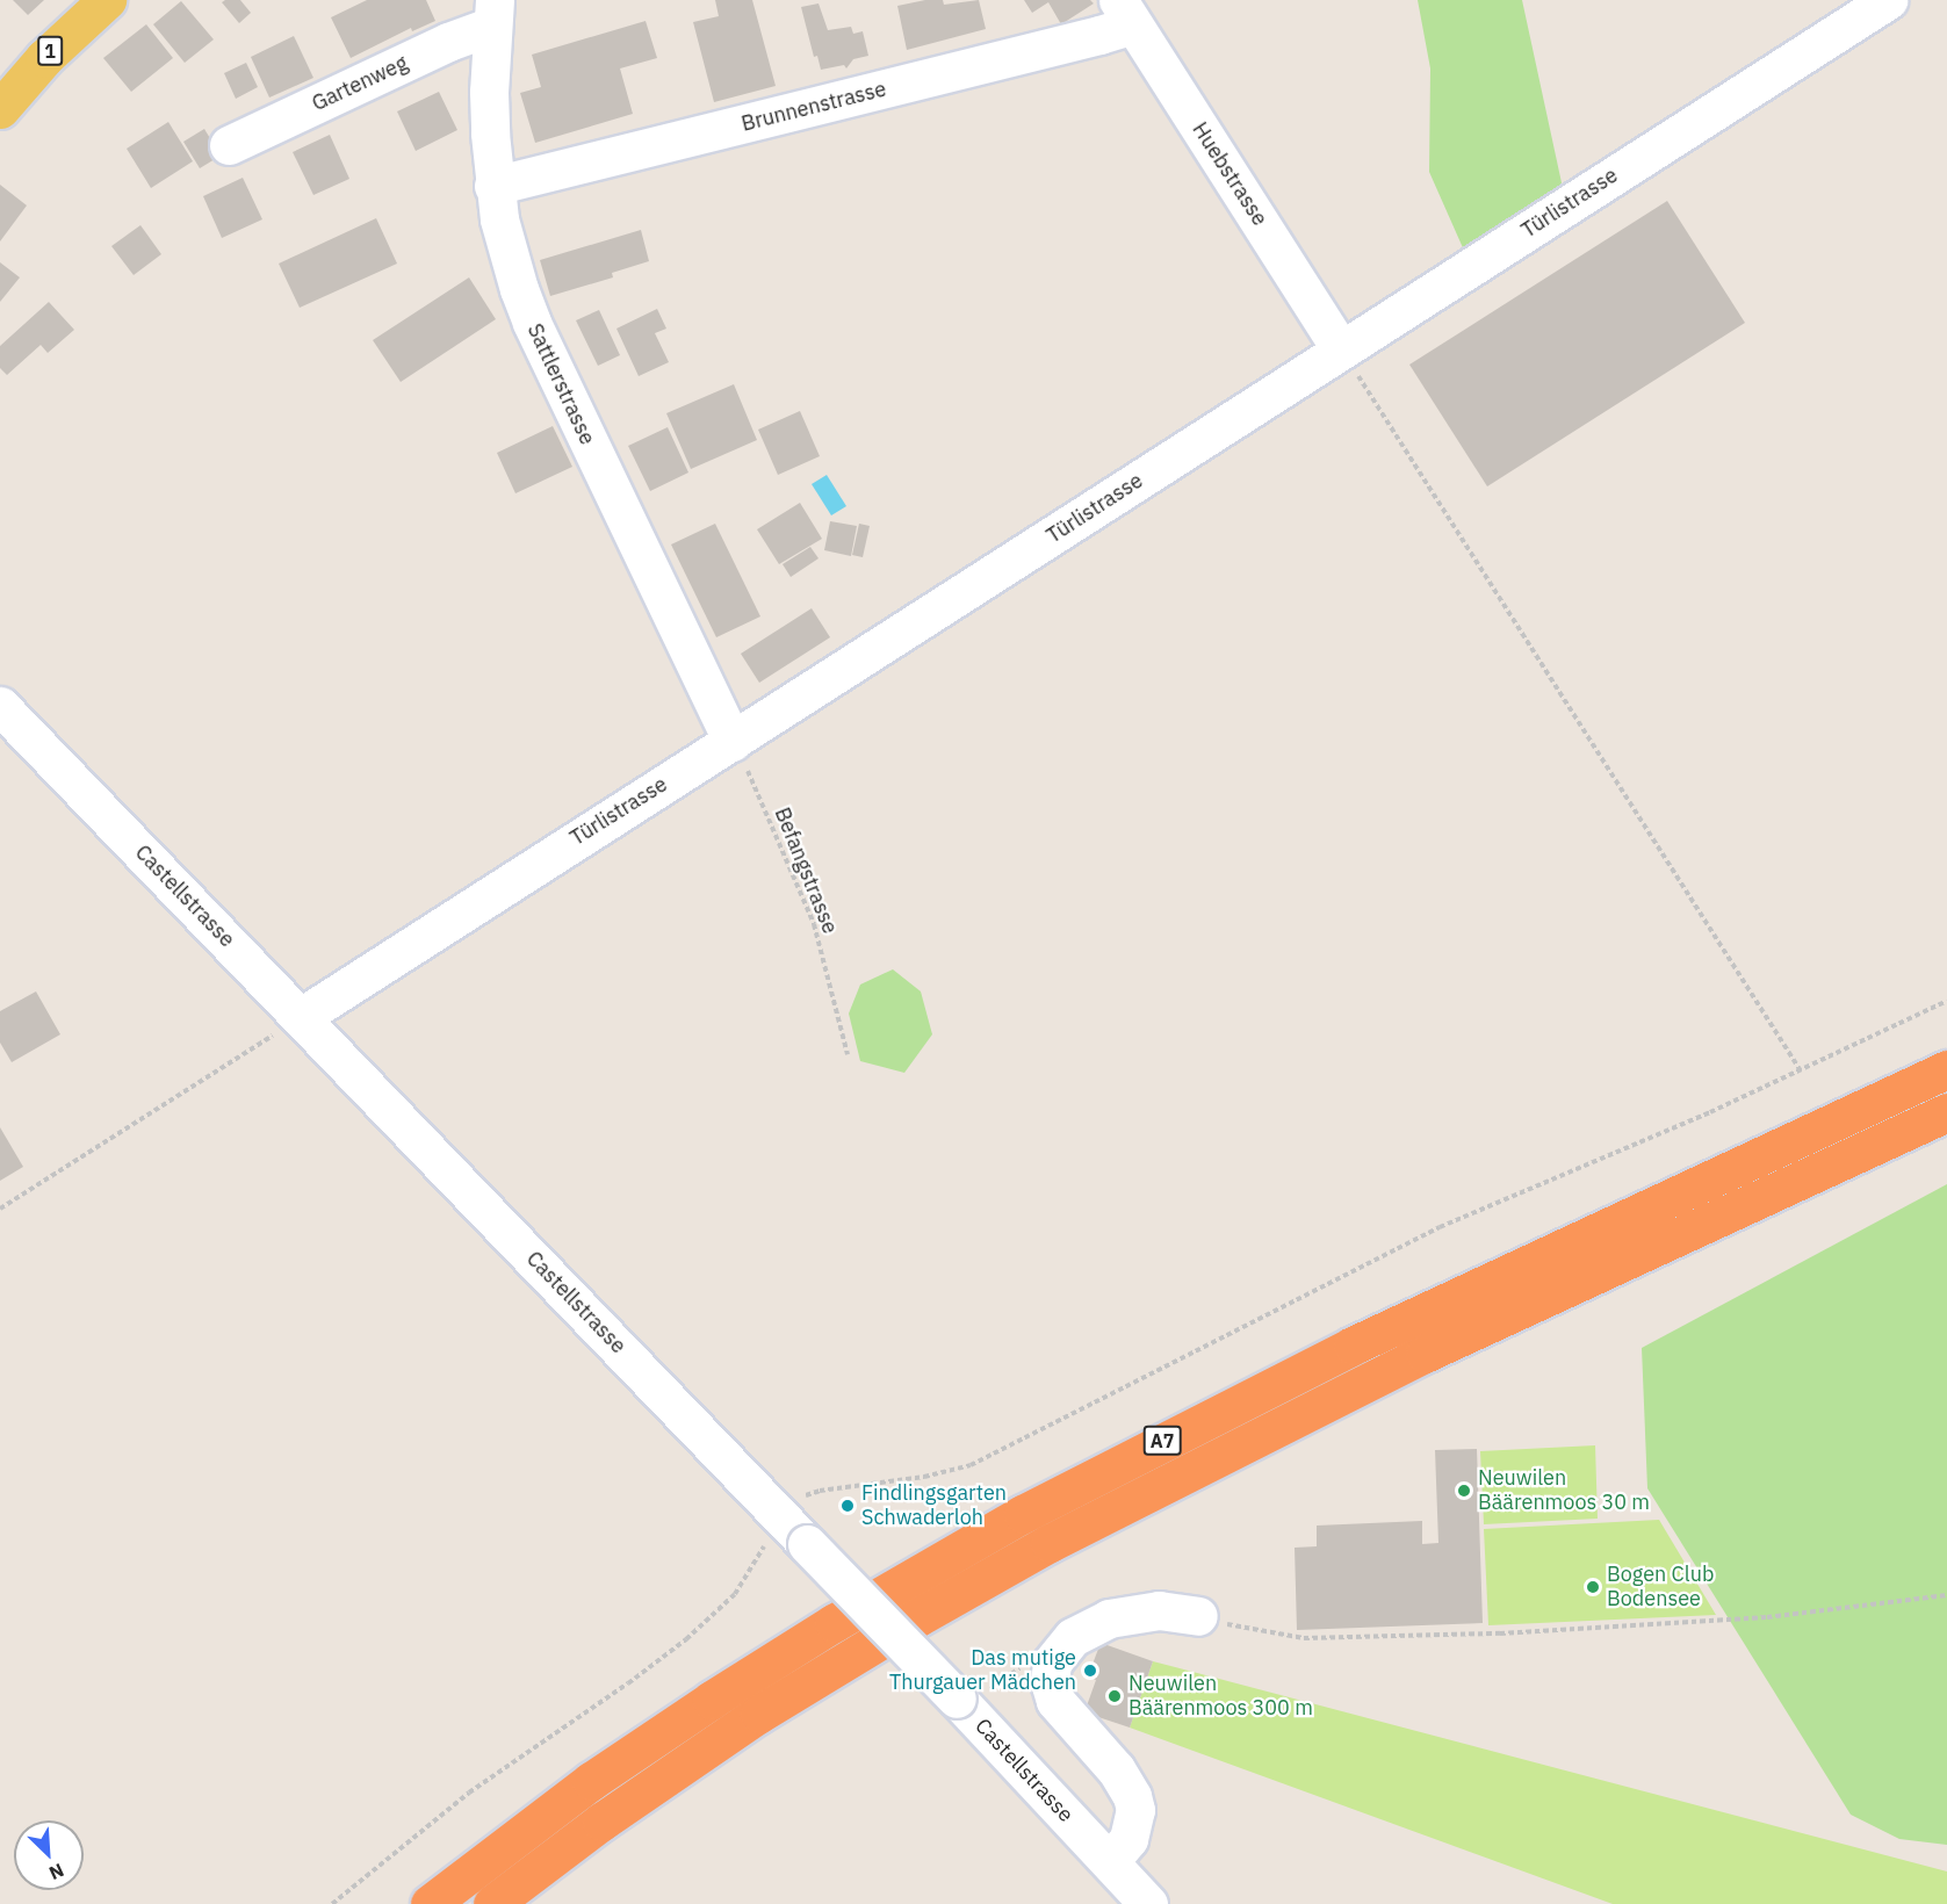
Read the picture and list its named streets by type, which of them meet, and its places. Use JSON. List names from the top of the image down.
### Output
{
  "streets": {
    "highway": ["A7"],
    "main road": ["1"],
    "street": [
      "Gartenweg",
      "Brunnenstrasse",
      "Huebstrasse",
      "Türlistrasse",
      "Sattlerstrasse",
      "Castellstrasse"
    ],
    "path": ["Befangstrasse"]
  },
  "crossings": [
    ["Gartenweg", "Sattlerstrasse"],
    ["Brunnenstrasse", "Huebstrasse"],
    ["Brunnenstrasse", "Sattlerstrasse"],
    ["Huebstrasse", "Türlistrasse"],
    ["Türlistrasse", "Sattlerstrasse"],
    ["Türlistrasse", "Befangstrasse"],
    ["Türlistrasse", "Castellstrasse"],
    ["Sattlerstrasse", "Befangstrasse"]
  ],
  "places": [
    "Neuwilen Bäärenmoos 30 m",
    "Findlingsgarten Schwaderloh",
    "Bogen Club Bodensee",
    "Das mutige Thurgauer Mädchen",
    "Neuwilen Bäärenmoos 300 m"
  ],
  "north": "bottom right"
}
